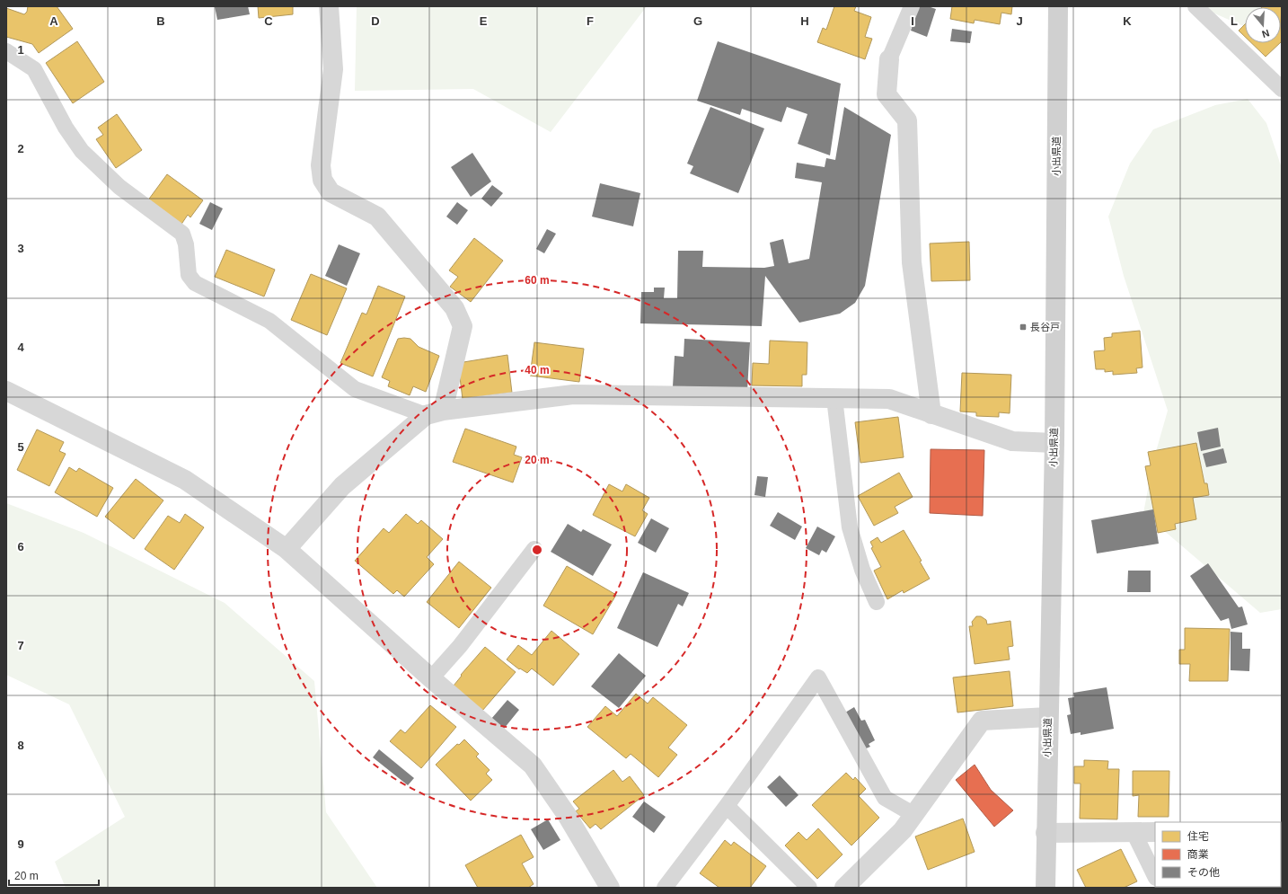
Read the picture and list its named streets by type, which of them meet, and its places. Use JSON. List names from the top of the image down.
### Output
{
  "streets": {
    "main road": ["小出県道"]
  },
  "places": {
    "transit": ["長谷戸"]
  },
  "legend": ["住宅", "商業", "その他"],
  "scale_bar": "20 m",
  "north": "bottom",
  "grid": {
    "columns": [
      "A",
      "B",
      "C",
      "D",
      "E",
      "F",
      "G",
      "H",
      "I",
      "J",
      "K",
      "L"
    ],
    "rows": [
      "1",
      "2",
      "3",
      "4",
      "5",
      "6",
      "7",
      "8",
      "9"
    ]
  },
  "rings": ["60 m", "40 m", "20 m"]
}
